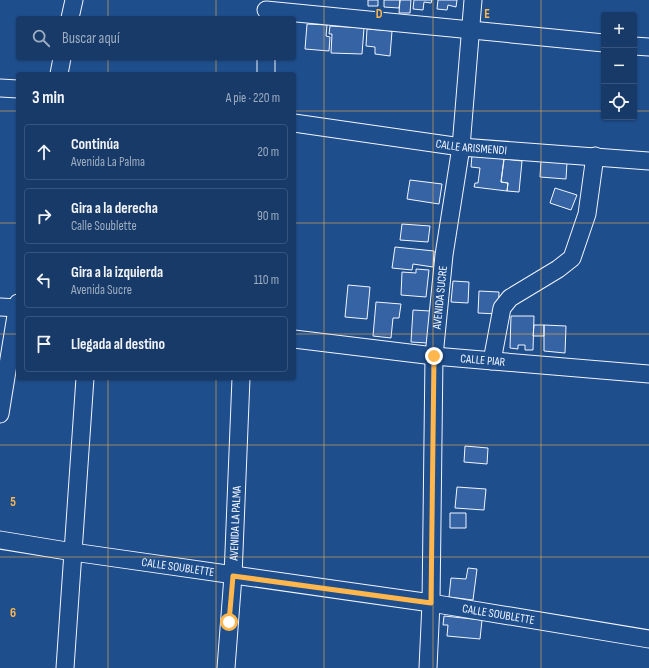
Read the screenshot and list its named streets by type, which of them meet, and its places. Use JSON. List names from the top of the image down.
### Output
{
  "streets": {
    "street": [
      "CALLE ARISMENDI",
      "AVENIDA SUCRE",
      "CALLE PIAR",
      "AVENIDA LA PALMA",
      "CALLE SOUBLETTE"
    ]
  },
  "crossings": [
    ["CALLE ARISMENDI", "AVENIDA SUCRE"],
    ["AVENIDA SUCRE", "CALLE PIAR"],
    ["AVENIDA SUCRE", "CALLE SOUBLETTE"],
    ["AVENIDA LA PALMA", "CALLE SOUBLETTE"]
  ],
  "page": {
    "map_buttons": ["+", "−"],
    "search": "Buscar aquí",
    "heading": ["3 min", "A pie · 220 m"],
    "list": [
      ["Continúa", "Avenida La Palma", "20 m"],
      ["Gira a la derecha", "Calle Soublette", "90 m"],
      ["Gira a la izquierda", "Avenida Sucre", "110 m"],
      "Llegada al destino"
    ]
  },
  "grid": {
    "columns": ["D", "E"],
    "rows": ["5", "6"]
  }
}
